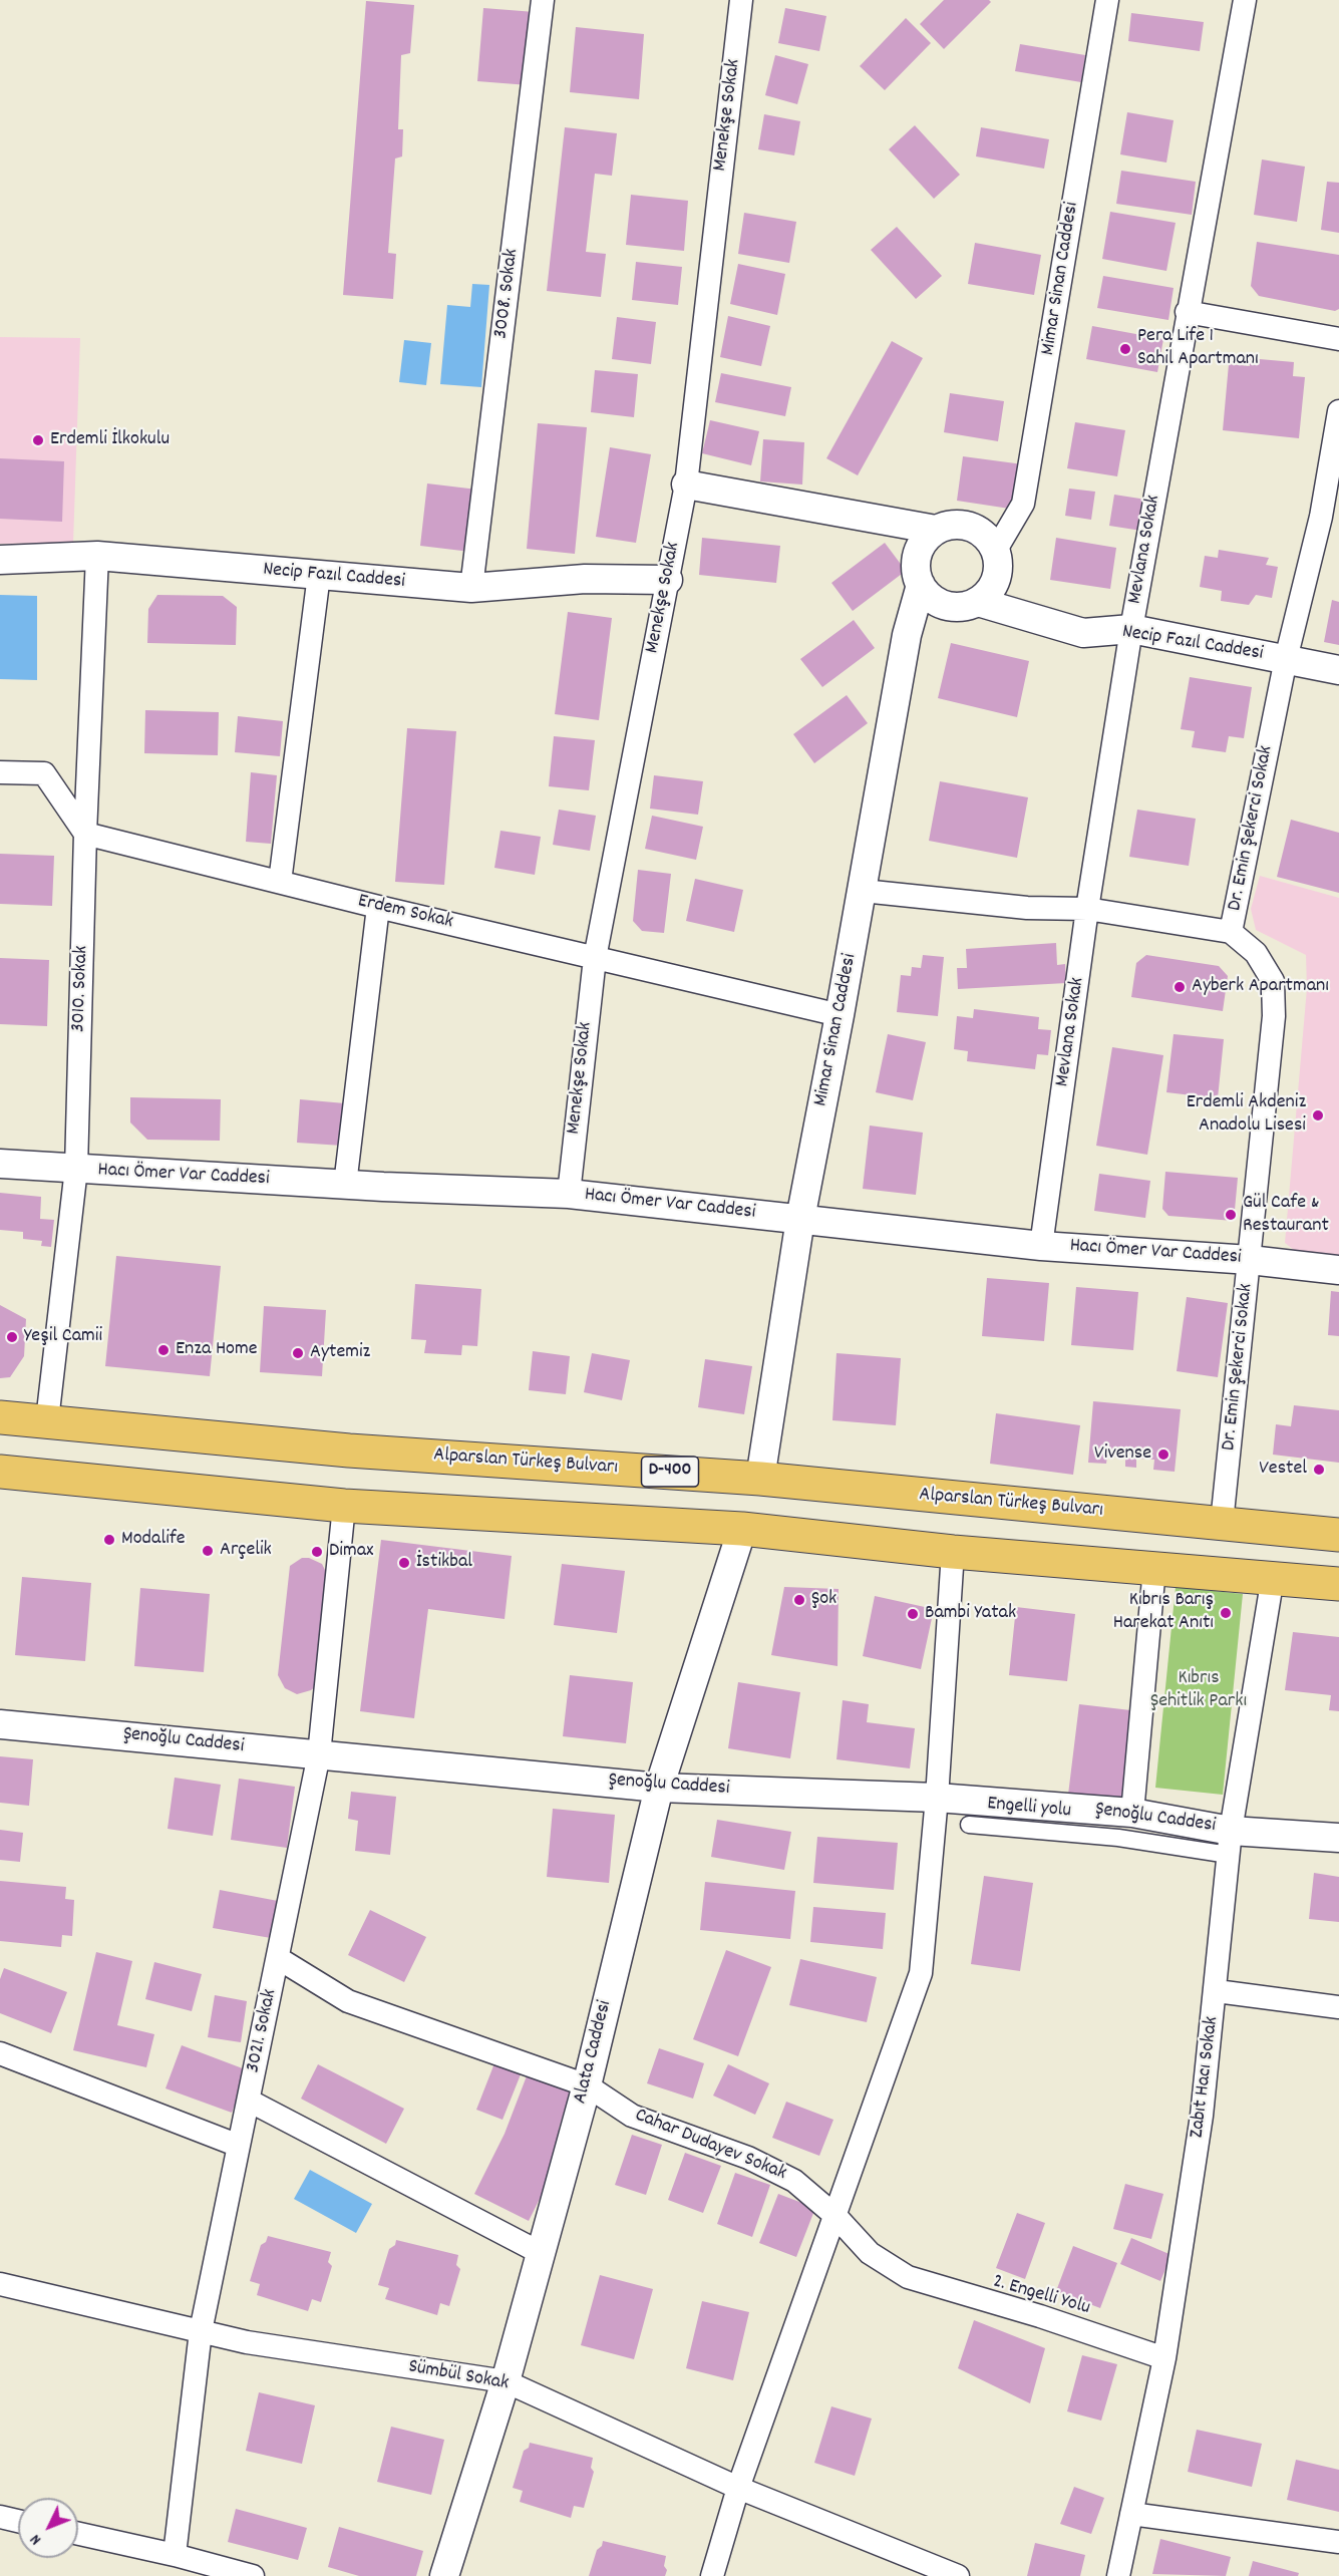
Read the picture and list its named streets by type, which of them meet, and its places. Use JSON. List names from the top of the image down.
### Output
{
  "streets": {
    "highway": ["Alparslan Türkeş Bulvarı", "D-400"],
    "street": [
      "Menekşe Sokak",
      "Mimar Sinan Caddesi",
      "3008. Sokak",
      "Mevlana Sokak",
      "Necip Fazıl Caddesi",
      "Dr. Emin Şekerci Sokak",
      "Erdem Sokak",
      "3010. Sokak",
      "Hacı Ömer Var Caddesi",
      "Şenoğlu Caddesi",
      "Engelli yolu",
      "3021. Sokak",
      "Alata Caddesi",
      "Zabıt Hacı Sokak",
      "Cahar Dudayev Sokak",
      "2. Engelli Yolu",
      "Sümbül Sokak"
    ]
  },
  "crossings": [
    ["Menekşe Sokak", "Necip Fazıl Caddesi"],
    ["Menekşe Sokak", "Erdem Sokak"],
    ["Menekşe Sokak", "Hacı Ömer Var Caddesi"],
    ["Mimar Sinan Caddesi", "Necip Fazıl Caddesi"],
    ["Mimar Sinan Caddesi", "Erdem Sokak"],
    ["Mimar Sinan Caddesi", "Hacı Ömer Var Caddesi"],
    ["Mimar Sinan Caddesi", "Alparslan Türkeş Bulvarı"],
    ["3008. Sokak", "Necip Fazıl Caddesi"],
    ["Mevlana Sokak", "Necip Fazıl Caddesi"],
    ["Mevlana Sokak", "Hacı Ömer Var Caddesi"],
    ["Necip Fazıl Caddesi", "Dr. Emin Şekerci Sokak"],
    ["Necip Fazıl Caddesi", "3010. Sokak"],
    ["Dr. Emin Şekerci Sokak", "Hacı Ömer Var Caddesi"],
    ["Dr. Emin Şekerci Sokak", "Alparslan Türkeş Bulvarı"],
    ["Erdem Sokak", "3010. Sokak"],
    ["3010. Sokak", "Hacı Ömer Var Caddesi"],
    ["3010. Sokak", "Alparslan Türkeş Bulvarı"],
    ["Şenoğlu Caddesi", "Engelli yolu"],
    ["Şenoğlu Caddesi", "3021. Sokak"],
    ["Şenoğlu Caddesi", "Alata Caddesi"],
    ["Şenoğlu Caddesi", "Zabıt Hacı Sokak"],
    ["Engelli yolu", "Zabıt Hacı Sokak"],
    ["3021. Sokak", "Cahar Dudayev Sokak"],
    ["3021. Sokak", "Sümbül Sokak"],
    ["Alata Caddesi", "Cahar Dudayev Sokak"],
    ["Alata Caddesi", "Sümbül Sokak"],
    ["Zabıt Hacı Sokak", "2. Engelli Yolu"],
    ["Cahar Dudayev Sokak", "2. Engelli Yolu"]
  ],
  "parks": ["Kıbrıs Şehitlik Parkı"],
  "places": [
    "Pera Life 1 Sahil Apartmanı",
    "Erdemli İlkokulu",
    "Ayberk Apartmanı",
    "Erdemli Akdeniz Anadolu Lisesi",
    "Gül Cafe & Restaurant",
    "Yeşil Camii",
    "Enza Home",
    "Aytemiz",
    "Vivense",
    "Vestel",
    "Modalife",
    "Arçelik",
    "Dimax",
    "İstikbal",
    "Şok",
    "Kıbrıs Barış Harekat Anıtı",
    "Bambi Yatak"
  ],
  "north": "bottom left"
}
